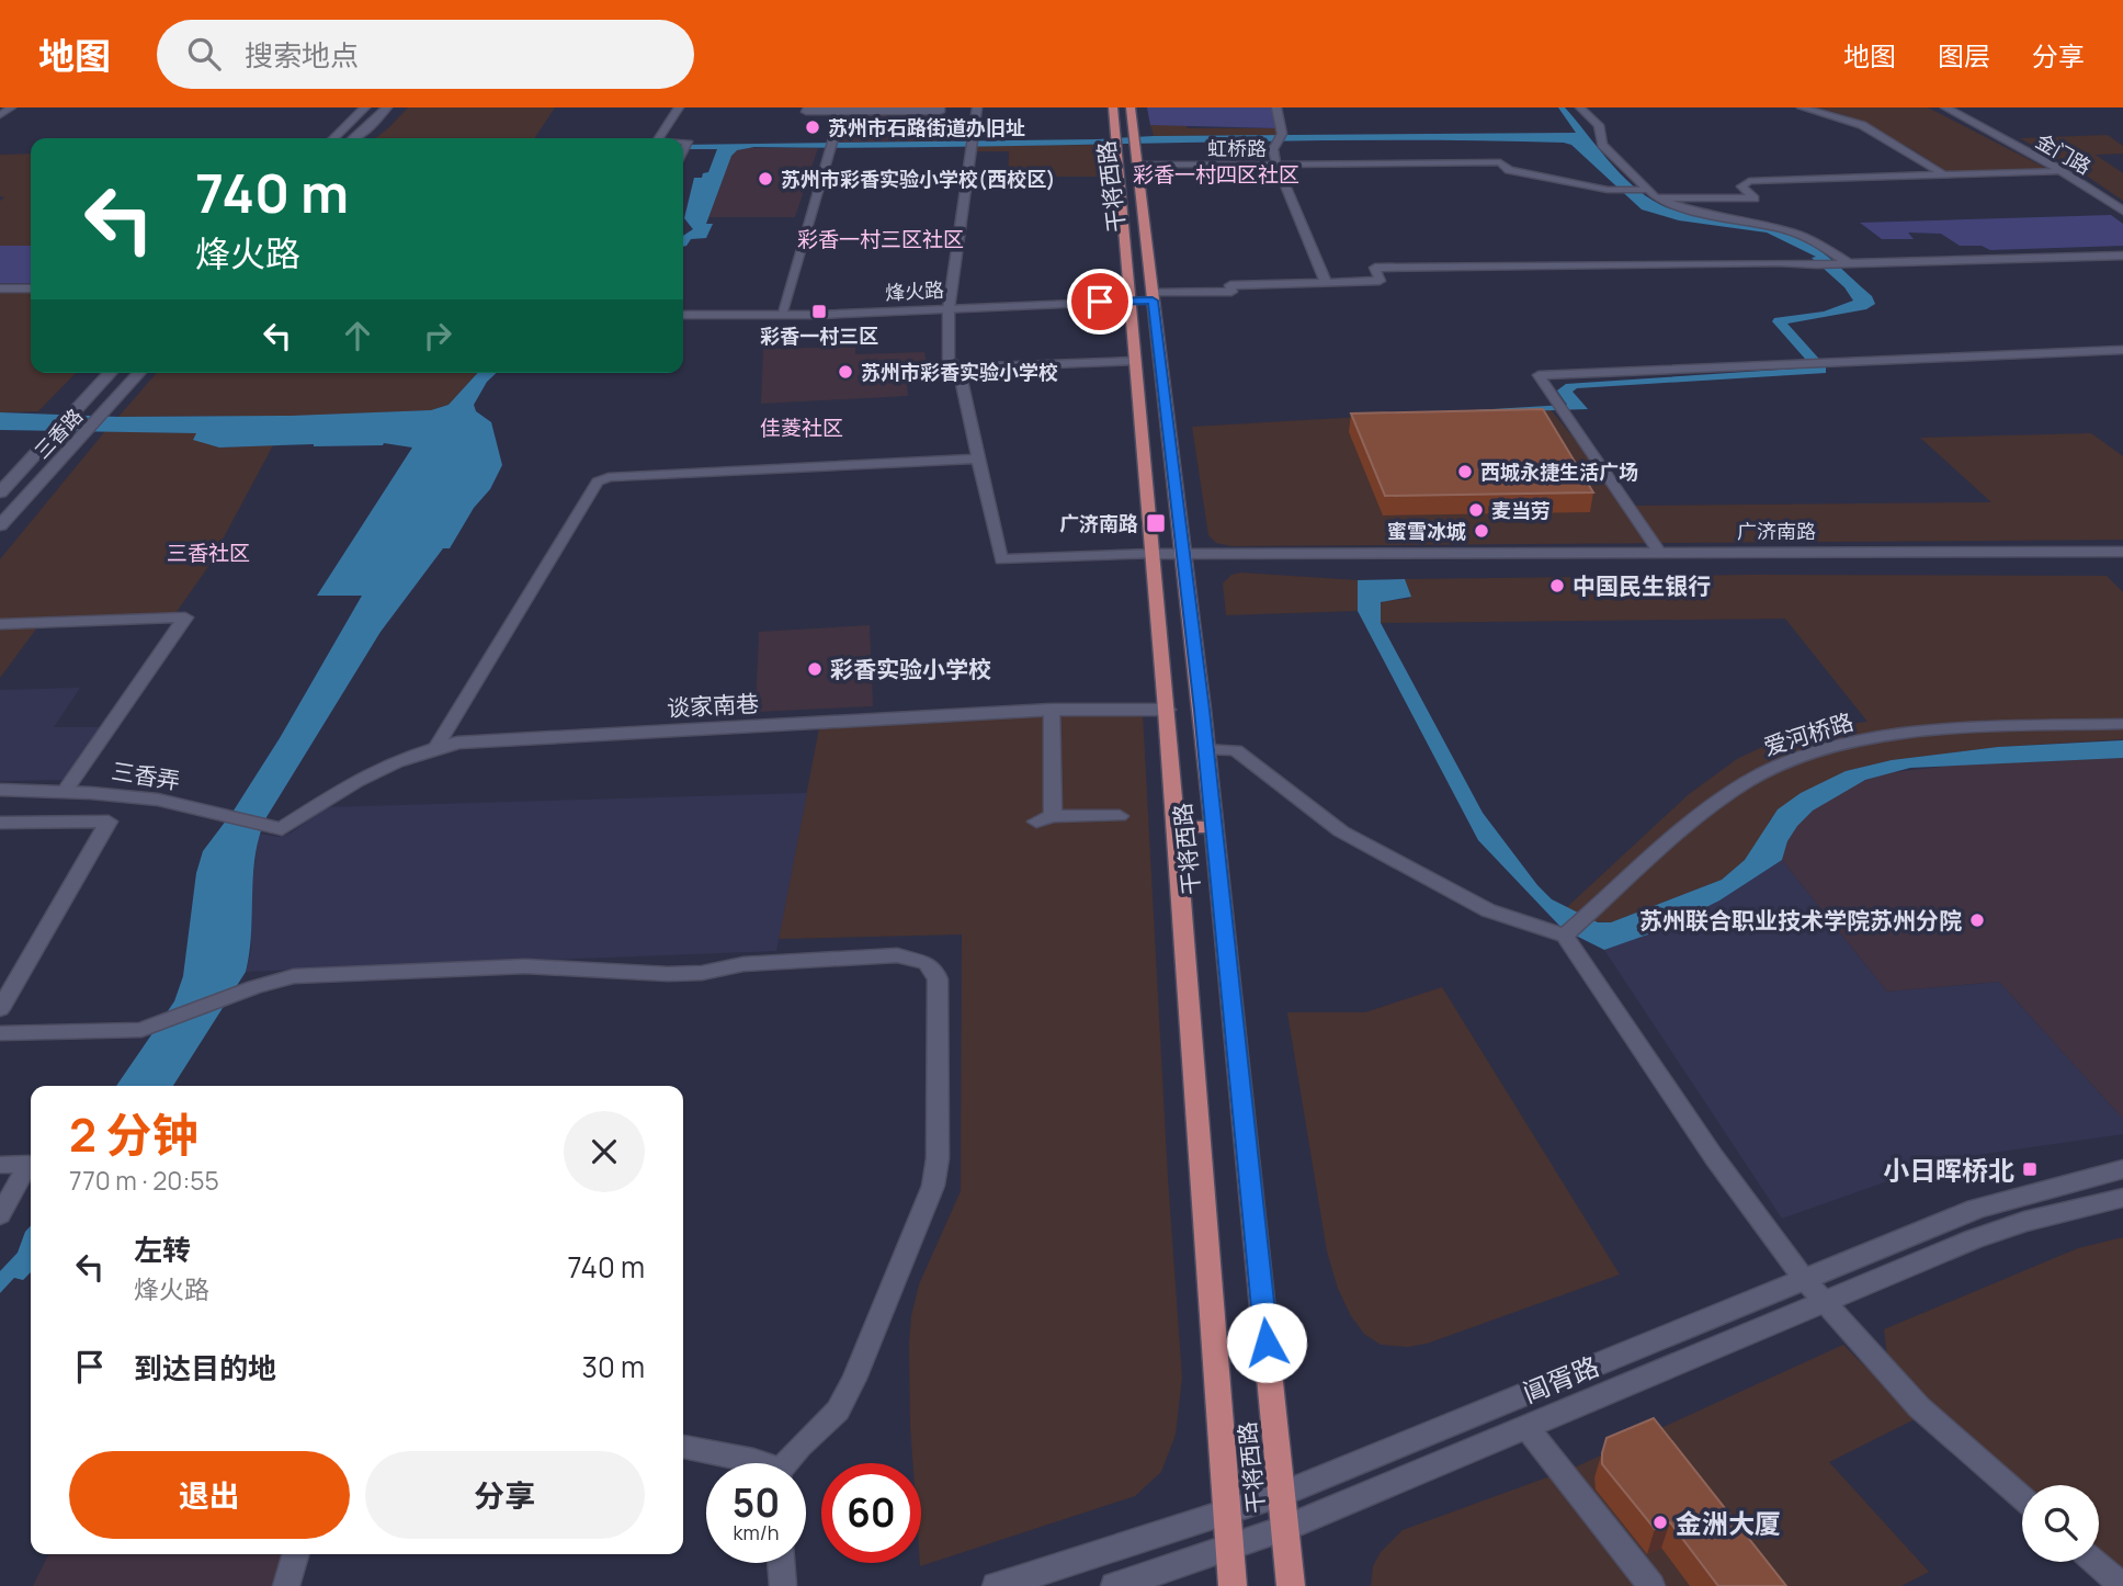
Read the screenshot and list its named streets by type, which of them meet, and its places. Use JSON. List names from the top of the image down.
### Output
{
  "streets": {
    "main road": [
      "金门路",
      "干将西路",
      "烽火路",
      "三香路",
      "广济南路",
      "谈家南巷",
      "三香弄",
      "阊胥路"
    ],
    "street": ["虹桥路", "爱河桥路"]
  },
  "crossings": [
    ["虹桥路", "干将西路"],
    ["干将西路", "烽火路"],
    ["干将西路", "广济南路"],
    ["干将西路", "谈家南巷"],
    ["干将西路", "阊胥路"],
    ["谈家南巷", "三香弄"]
  ],
  "districts": [
    "彩香一村四区社区",
    "彩香一村三区社区",
    "佳菱社区",
    "三香社区"
  ],
  "places": {
    "other": [
      "苏州市石路街道办旧址",
      "苏州市彩香实验小学校(西校区)",
      "苏州市彩香实验小学校",
      "西城永捷生活广场",
      "麦当劳",
      "蜜雪冰城",
      "中国民生银行",
      "彩香实验小学校",
      "苏州联合职业技术学院苏州分院",
      "金洲大厦"
    ],
    "transit": ["彩香一村三区", "广济南路", "小日晖桥北"]
  },
  "page": {
    "header": "地图",
    "search": "搜索地点",
    "nav": ["地图", "图层", "分享"],
    "turn": ["740 m", "烽火路"],
    "heading": ["2 分钟", "770 m · 20:55"],
    "list": [
      {
        "name": "左转",
        "note": "烽火路",
        "value": "740 m"
      },
      {
        "name": "到达目的地",
        "value": "30 m"
      }
    ],
    "buttons": ["退出", "分享"],
    "speed": "50 km/h",
    "limit": "60"
  }
}
